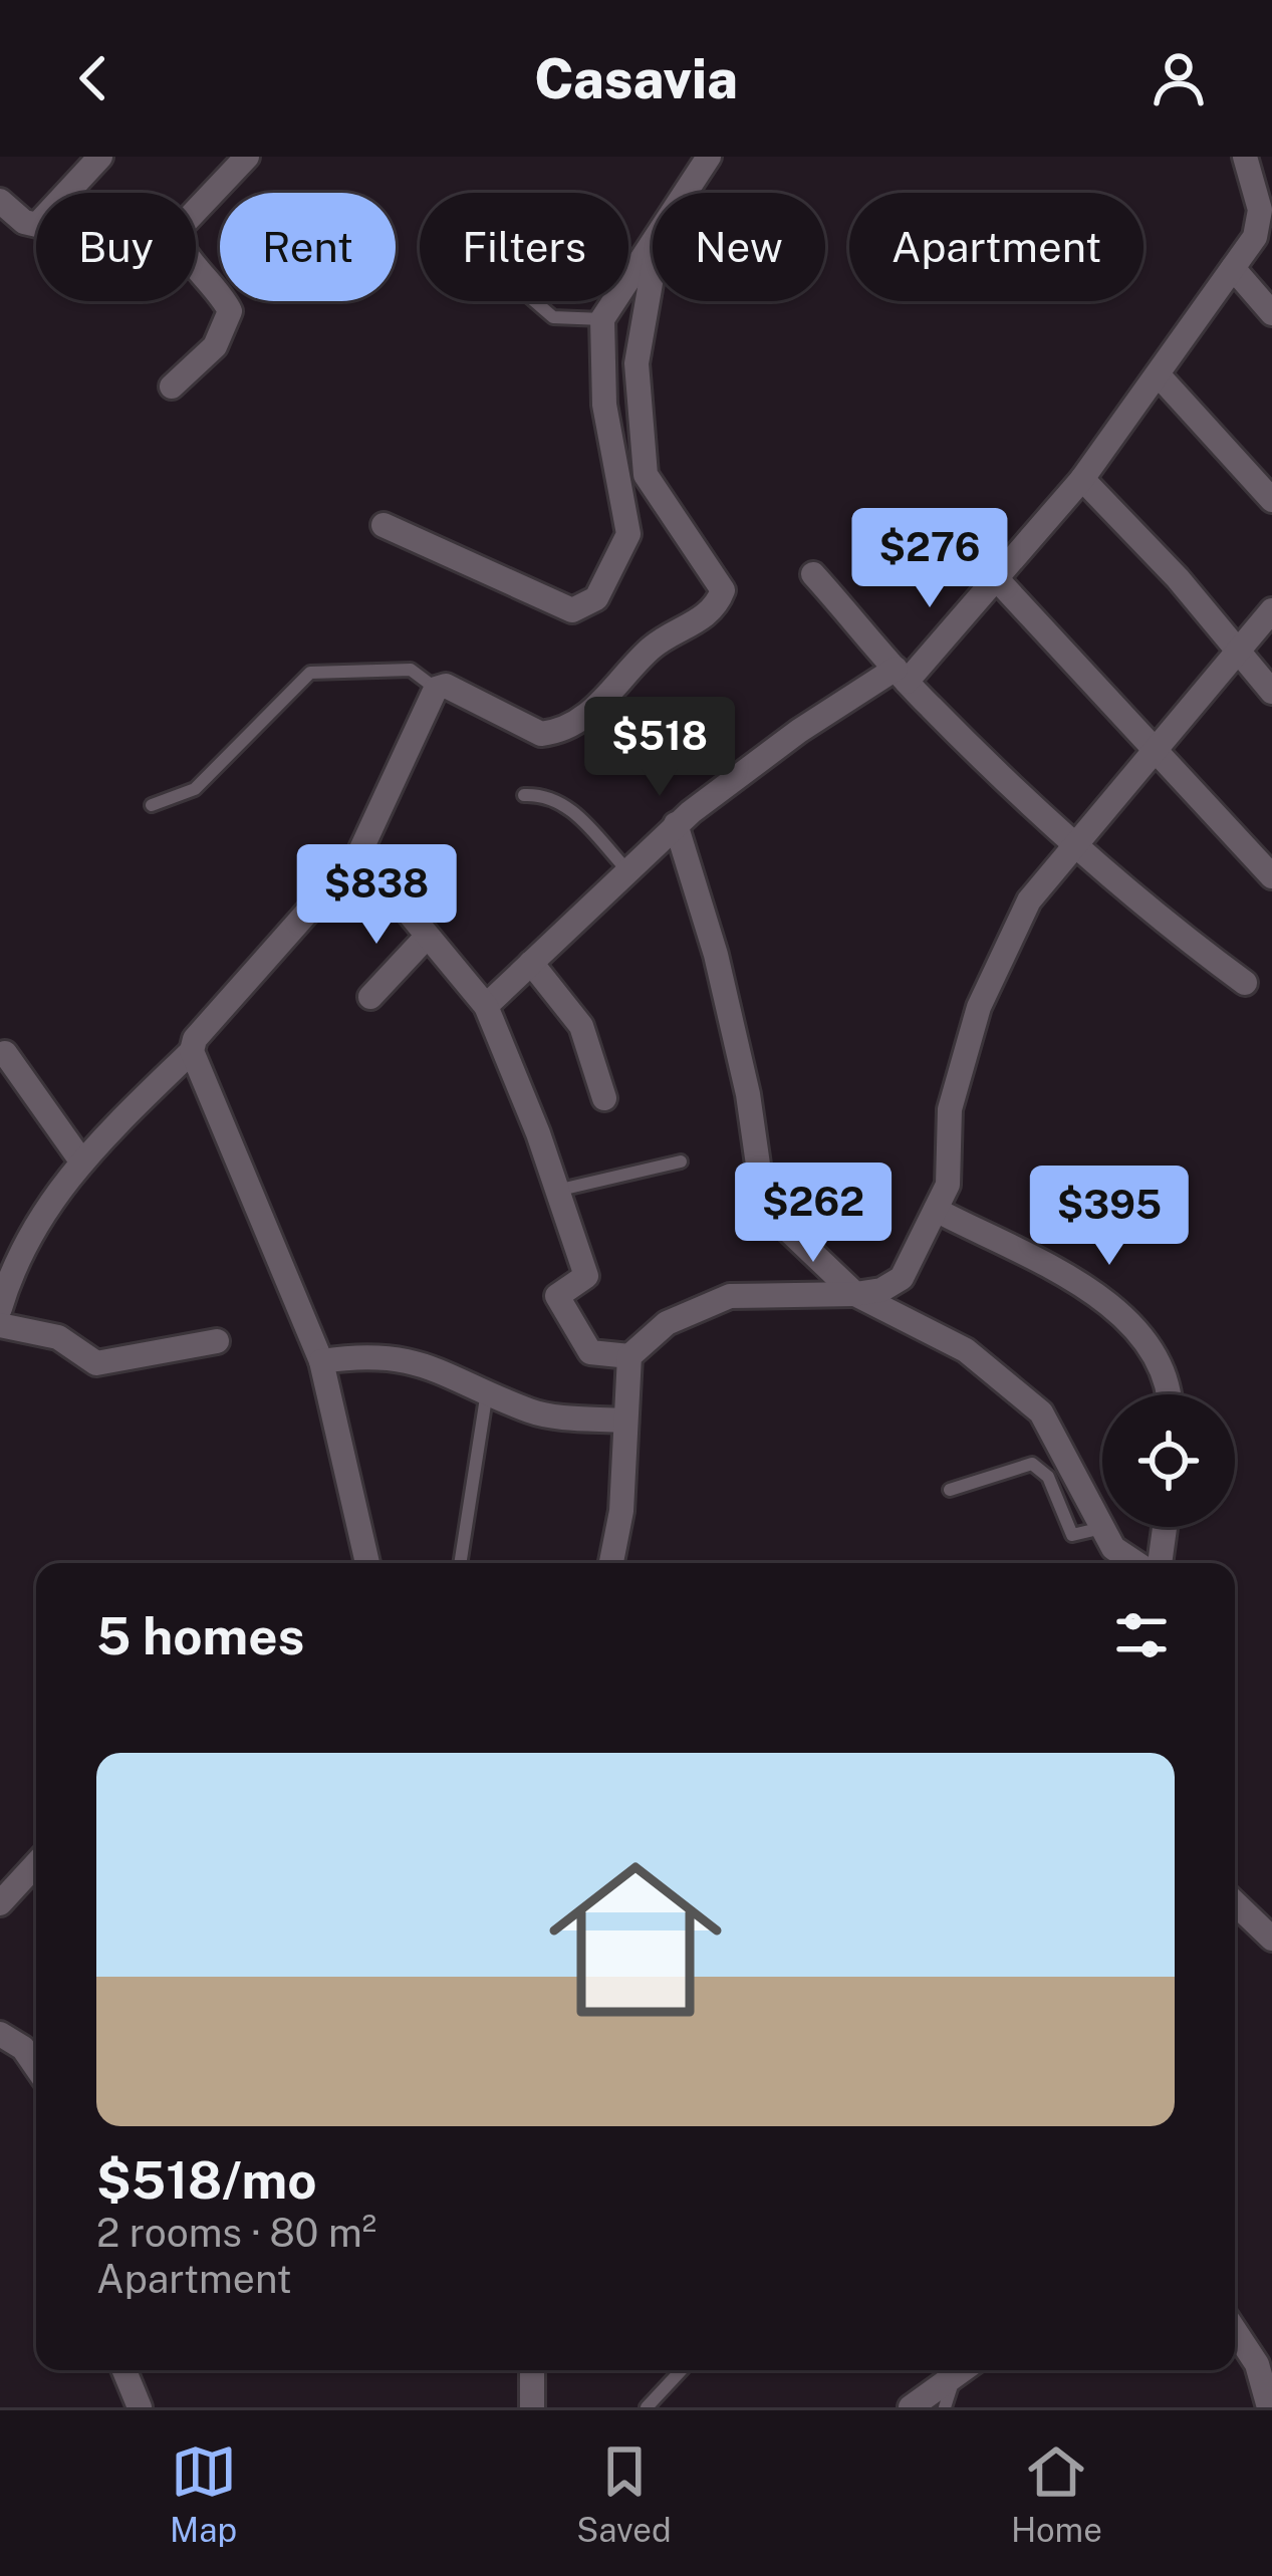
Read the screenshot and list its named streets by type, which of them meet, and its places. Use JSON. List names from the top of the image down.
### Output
{
  "page": {
    "header": "Casavia",
    "chip": [
      "Buy",
      "Rent",
      "Filters",
      "New",
      "Apartment"
    ],
    "price": [
      "$276",
      "$518",
      "$838",
      "$262",
      "$395"
    ],
    "heading": "5 homes",
    "list": [
      {
        "name": "$518/mo",
        "note": "2 rooms · 80 m² · Apartment"
      }
    ],
    "tabs": ["Map", "Saved", "Home"]
  }
}
